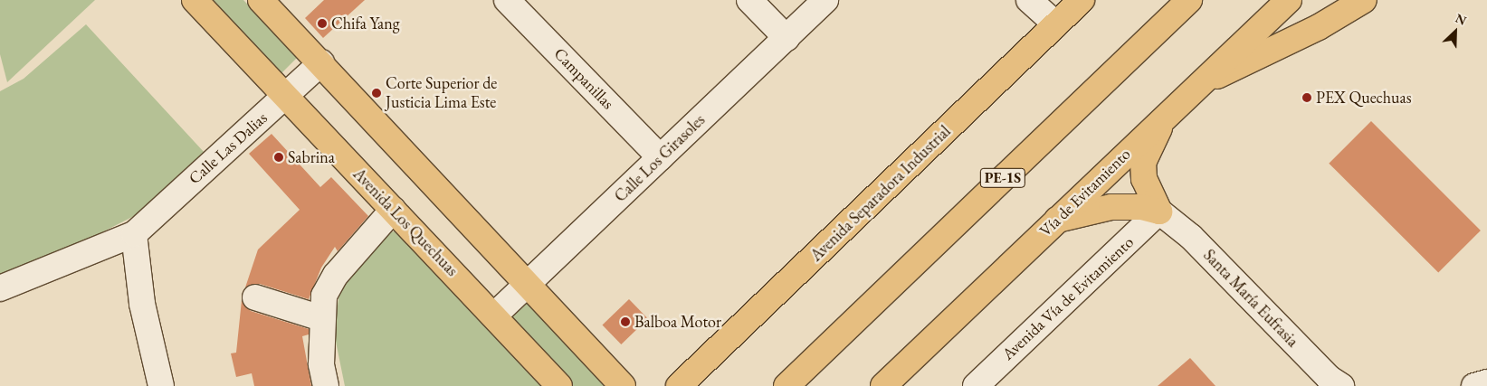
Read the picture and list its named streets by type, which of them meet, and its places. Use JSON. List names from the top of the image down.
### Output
{
  "streets": {
    "main road": [
      "PE-1S",
      "Vía de Evitamiento",
      "Avenida Separadora Industrial",
      "Avenida Los Quechuas"
    ],
    "street": [
      "Campanillas",
      "Calle Las Dalias",
      "Calle Los Girasoles",
      "Avenida Vía de Evitamiento",
      "Santa María Eufrasia"
    ]
  },
  "crossings": [
    ["Campanillas", "Calle Los Girasoles"],
    ["Calle Las Dalias", "Avenida Los Quechuas"],
    ["Calle Los Girasoles", "Avenida Los Quechuas"],
    ["Avenida Vía de Evitamiento", "Santa María Eufrasia"]
  ],
  "places": [
    "Chifa Yang",
    "Corte Superior de Justicia Lima Este",
    "PEX Quechuas",
    "Sabrina",
    "Balboa Motor"
  ],
  "north": "top right"
}
